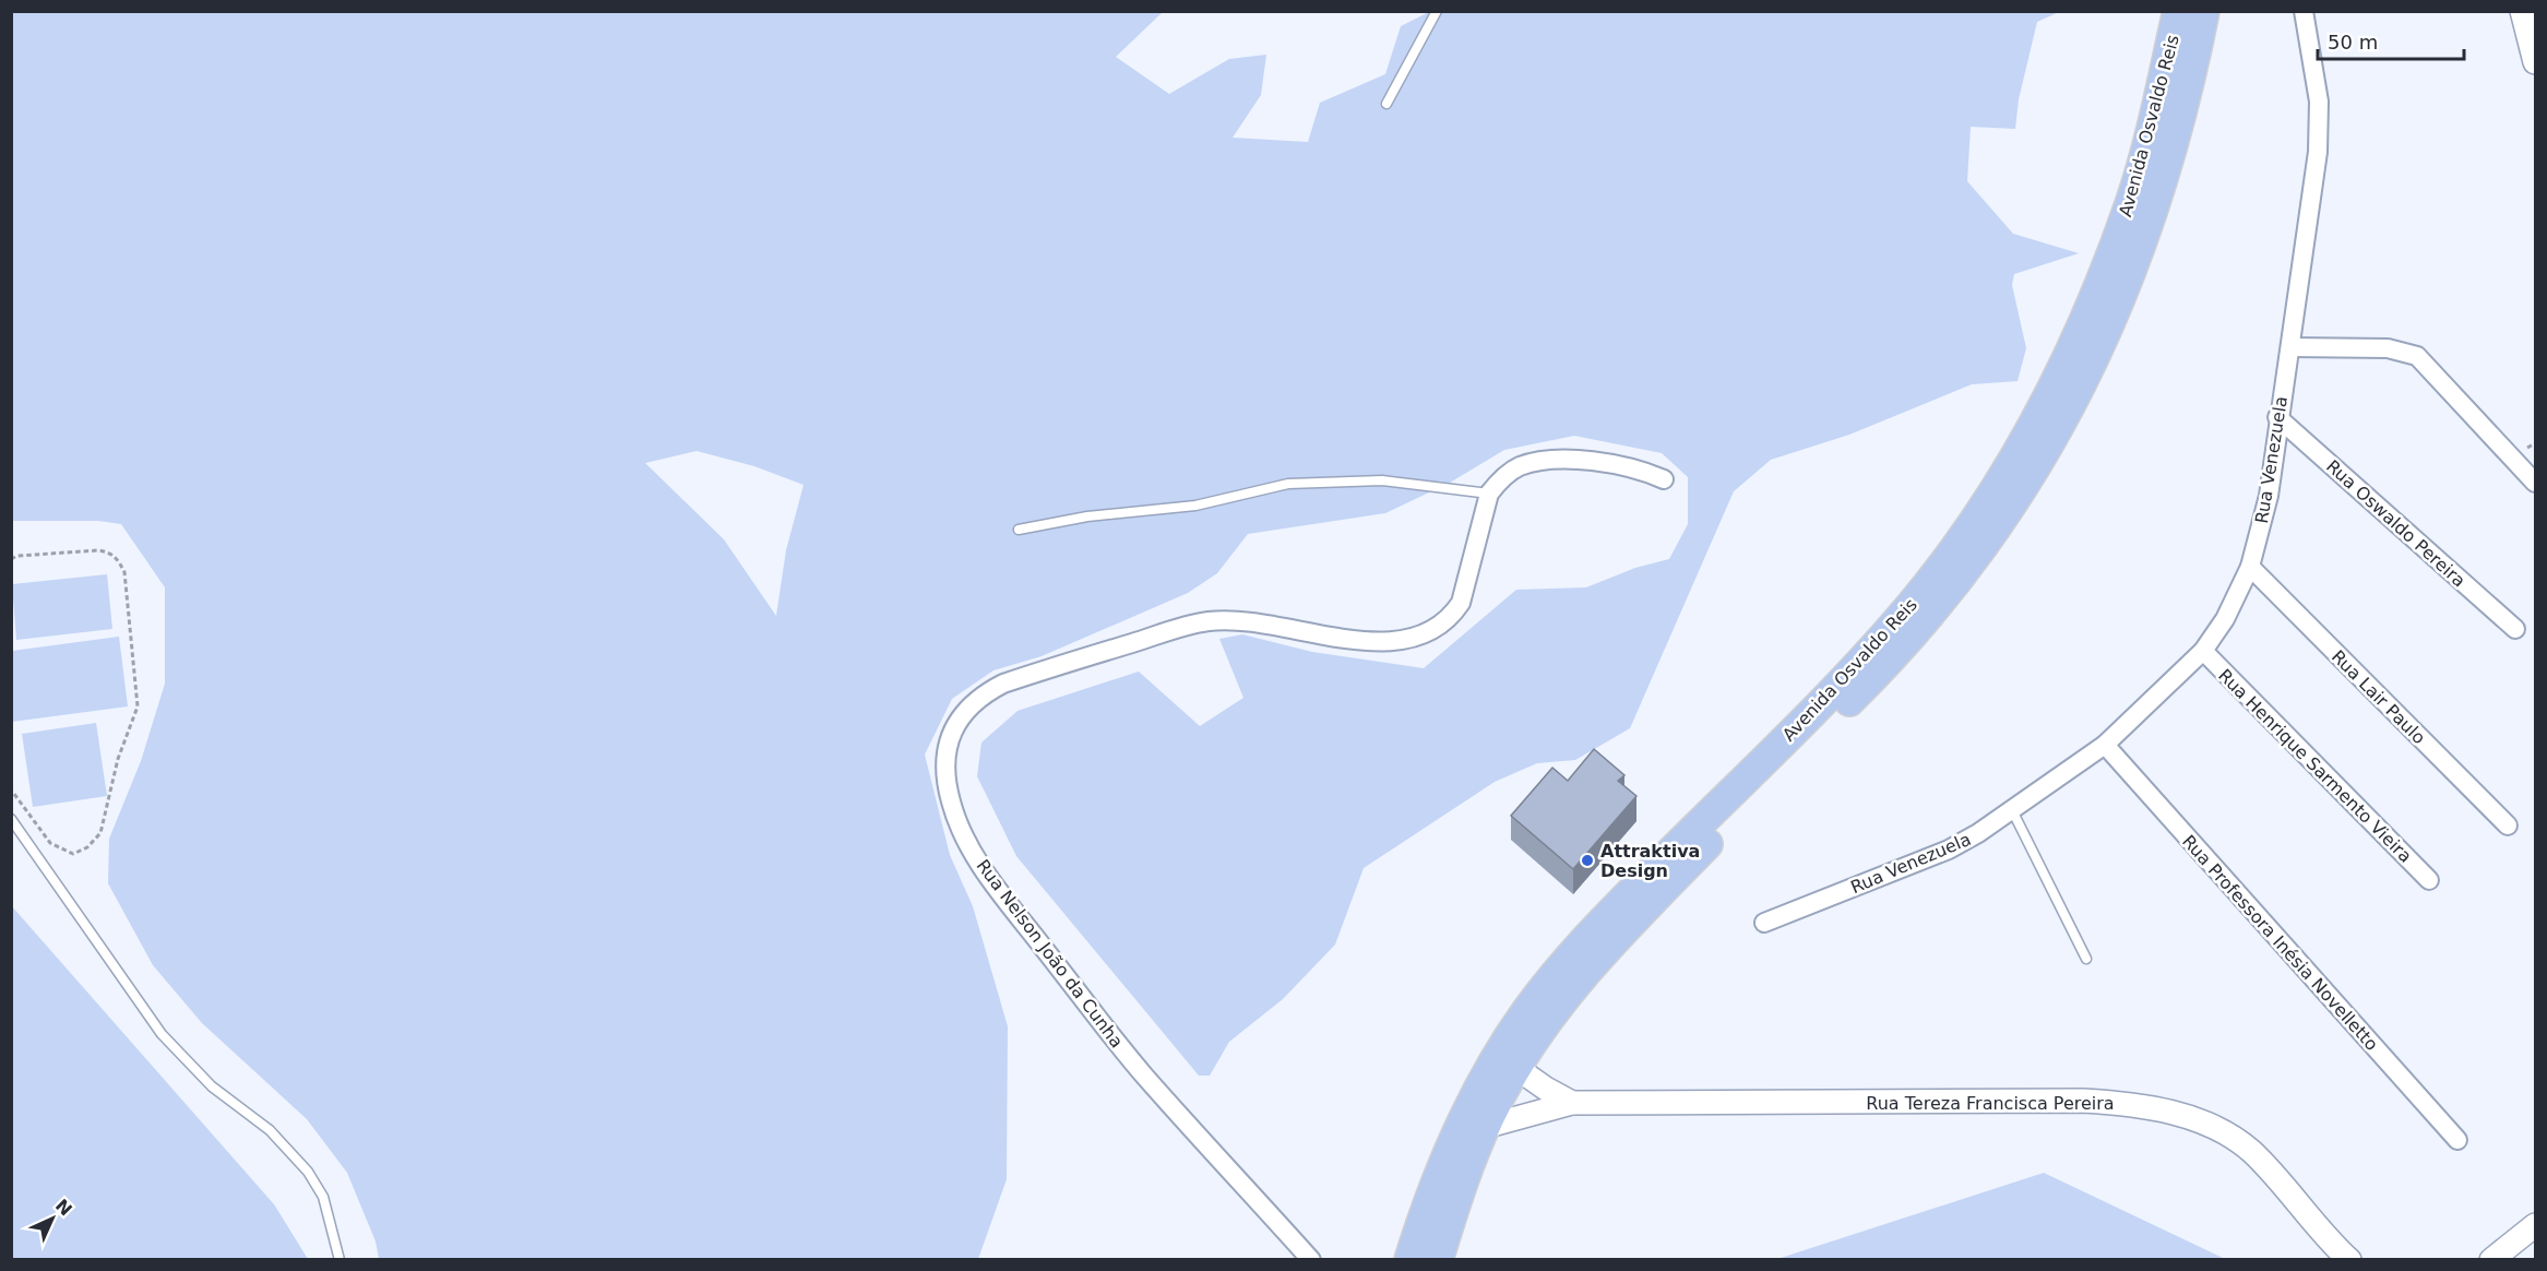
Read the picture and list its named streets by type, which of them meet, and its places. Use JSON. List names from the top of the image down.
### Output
{
  "streets": {
    "main road": ["Avenida Osvaldo Reis"],
    "street": [
      "Rua Venezuela",
      "Rua Oswaldo Pereira",
      "Rua Lair Paulo",
      "Rua Henrique Sarmento Vieira",
      "Rua Professora Inésia Novelletto",
      "Rua Nelson João da Cunha",
      "Rua Tereza Francisca Pereira"
    ]
  },
  "crossings": [
    ["Avenida Osvaldo Reis", "Rua Tereza Francisca Pereira"],
    ["Rua Venezuela", "Rua Oswaldo Pereira"],
    ["Rua Venezuela", "Rua Lair Paulo"],
    ["Rua Venezuela", "Rua Henrique Sarmento Vieira"],
    ["Rua Venezuela", "Rua Professora Inésia Novelletto"]
  ],
  "places": ["Attraktiva Design"],
  "scale_bar": "50 m",
  "north": "top right"
}
